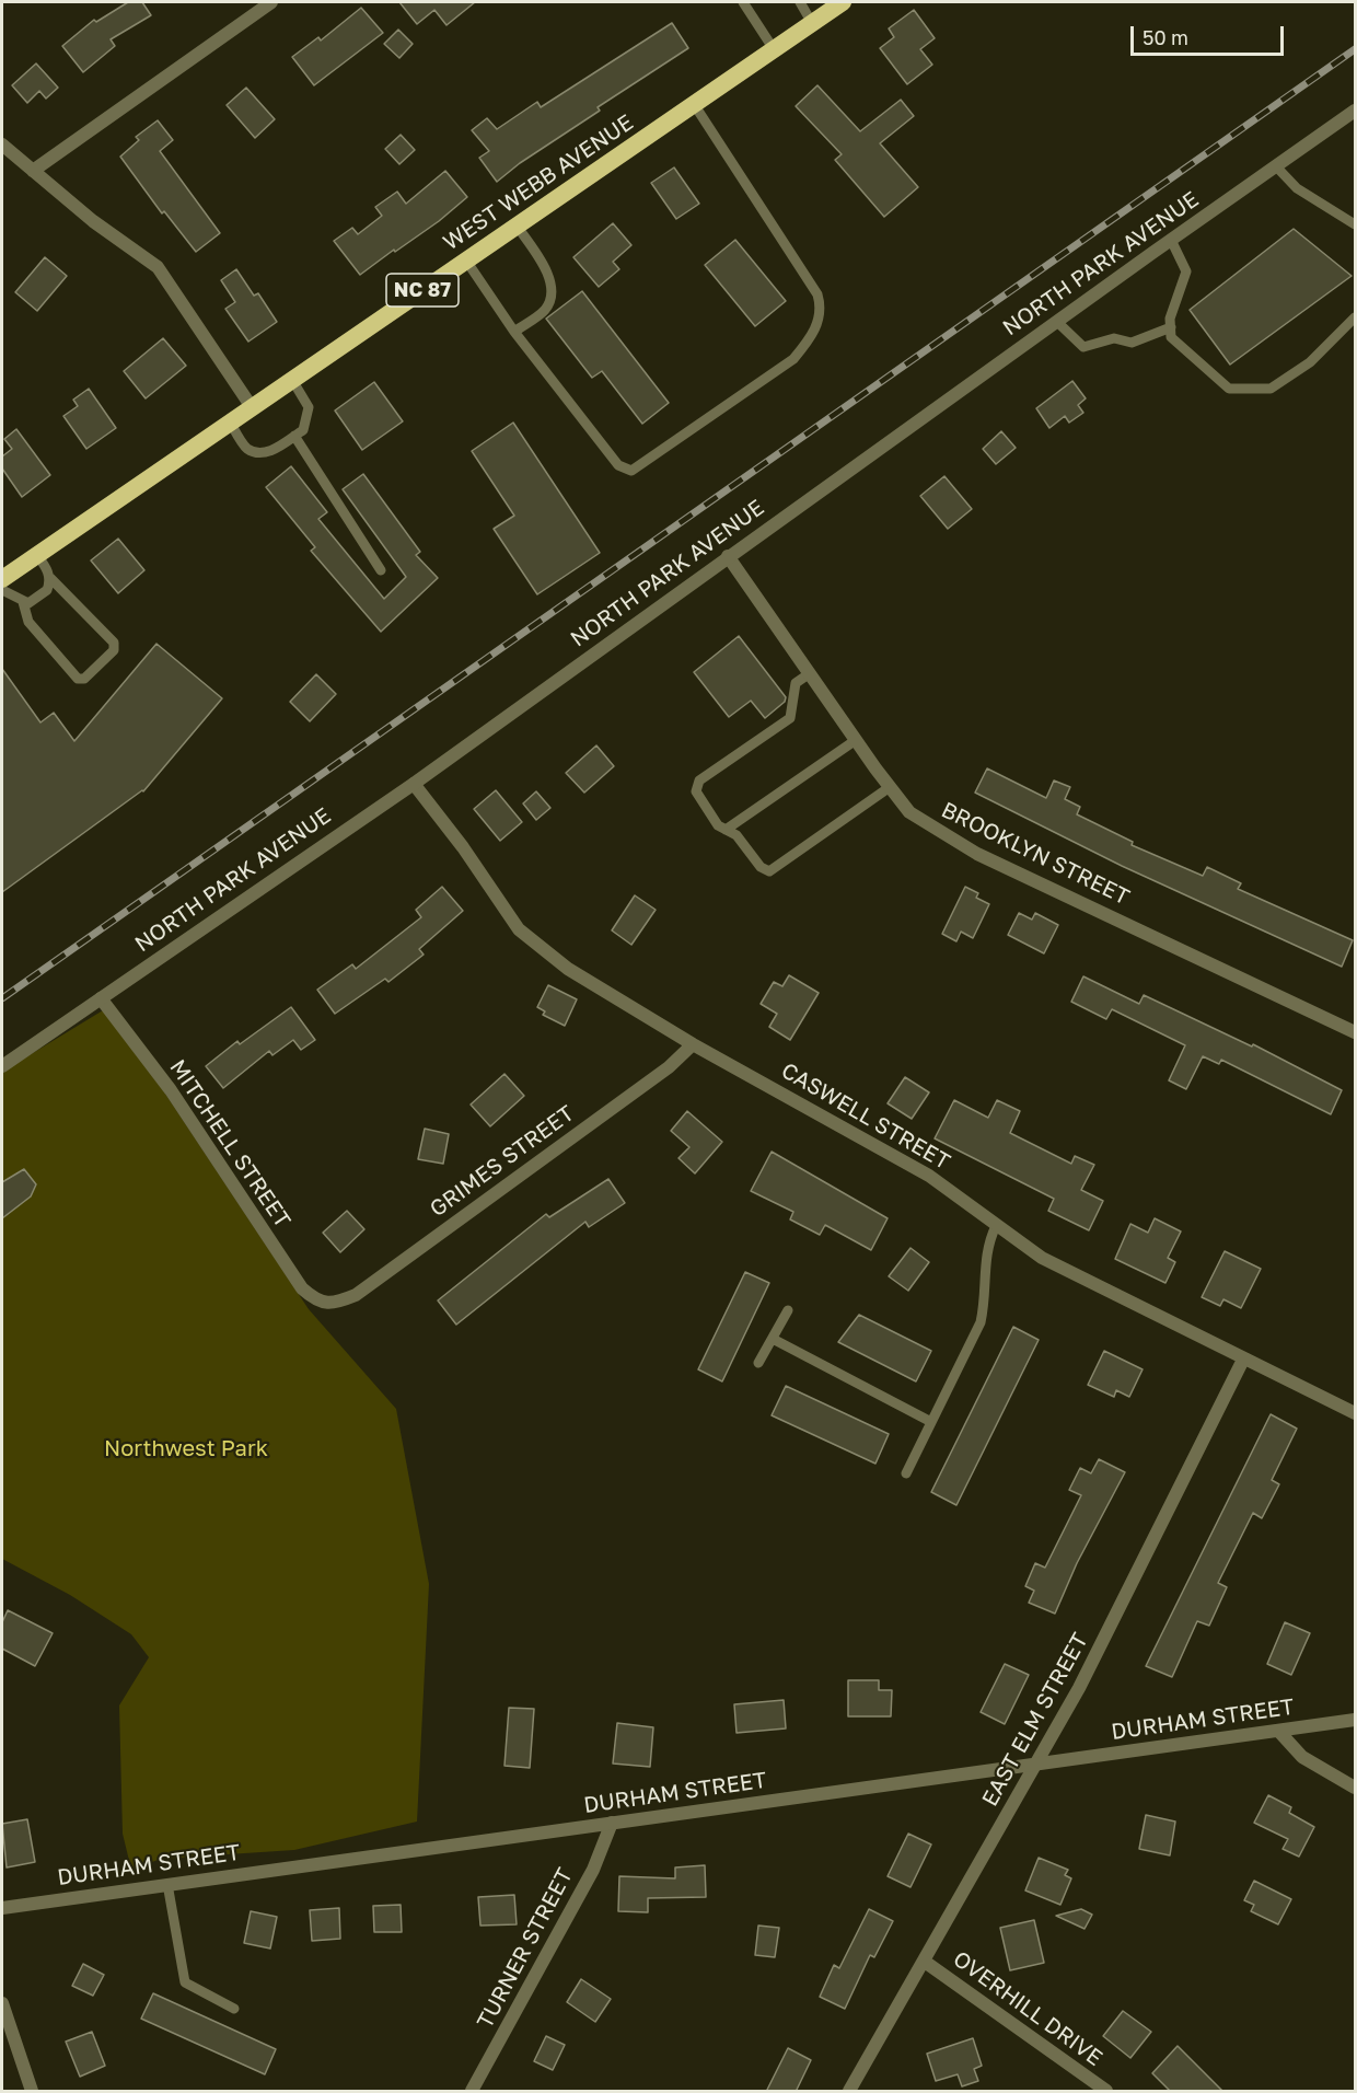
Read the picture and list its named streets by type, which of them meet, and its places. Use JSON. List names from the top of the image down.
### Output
{
  "streets": {
    "highway": ["WEST WEBB AVENUE", "NC 87"],
    "street": [
      "NORTH PARK AVENUE",
      "BROOKLYN STREET",
      "CASWELL STREET",
      "MITCHELL STREET",
      "GRIMES STREET",
      "EAST ELM STREET",
      "DURHAM STREET",
      "TURNER STREET",
      "OVERHILL DRIVE"
    ]
  },
  "crossings": [
    ["NORTH PARK AVENUE", "BROOKLYN STREET"],
    ["NORTH PARK AVENUE", "CASWELL STREET"],
    ["NORTH PARK AVENUE", "MITCHELL STREET"],
    ["CASWELL STREET", "GRIMES STREET"],
    ["CASWELL STREET", "EAST ELM STREET"],
    ["MITCHELL STREET", "GRIMES STREET"],
    ["EAST ELM STREET", "DURHAM STREET"],
    ["EAST ELM STREET", "OVERHILL DRIVE"],
    ["DURHAM STREET", "TURNER STREET"]
  ],
  "parks": ["Northwest Park"],
  "scale_bar": "50 m"
}
